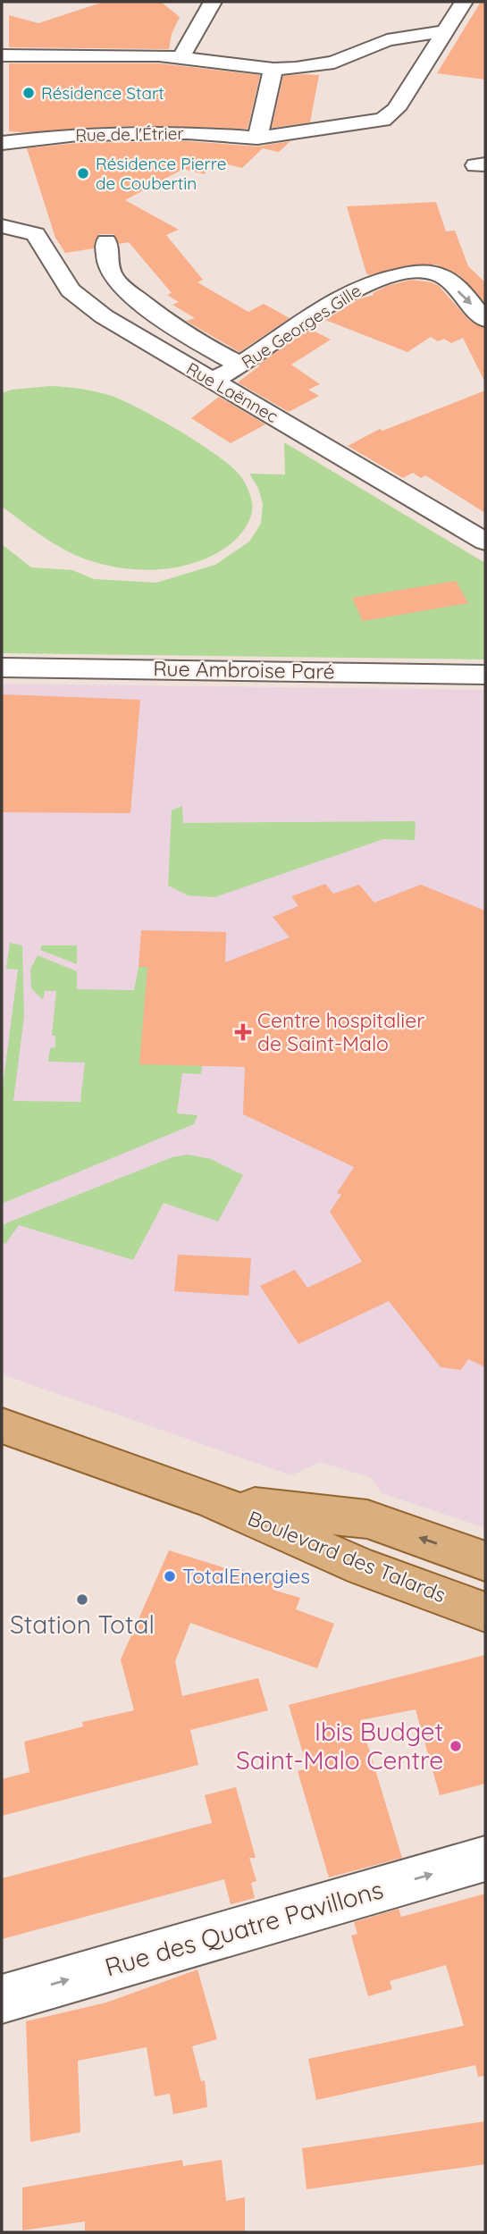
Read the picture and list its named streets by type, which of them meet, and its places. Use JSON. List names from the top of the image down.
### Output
{
  "streets": {
    "main road": ["Boulevard des Talards"],
    "street": [
      "Rue de l'Étrier",
      "Rue Georges Gille",
      "Rue Laënnec",
      "Rue Ambroise Paré",
      "Rue des Quatre Pavillons"
    ]
  },
  "crossings": [
    ["Rue Georges Gille", "Rue Laënnec"]
  ],
  "one_way": ["Rue des Quatre Pavillons"],
  "places": {
    "other": [
      "Résidence Start",
      "Résidence Pierre de Coubertin",
      "TotalEnergies",
      "Station Total",
      "Ibis Budget Saint-Malo Centre"
    ],
    "health": ["Centre hospitalier de Saint-Malo"]
  }
}
